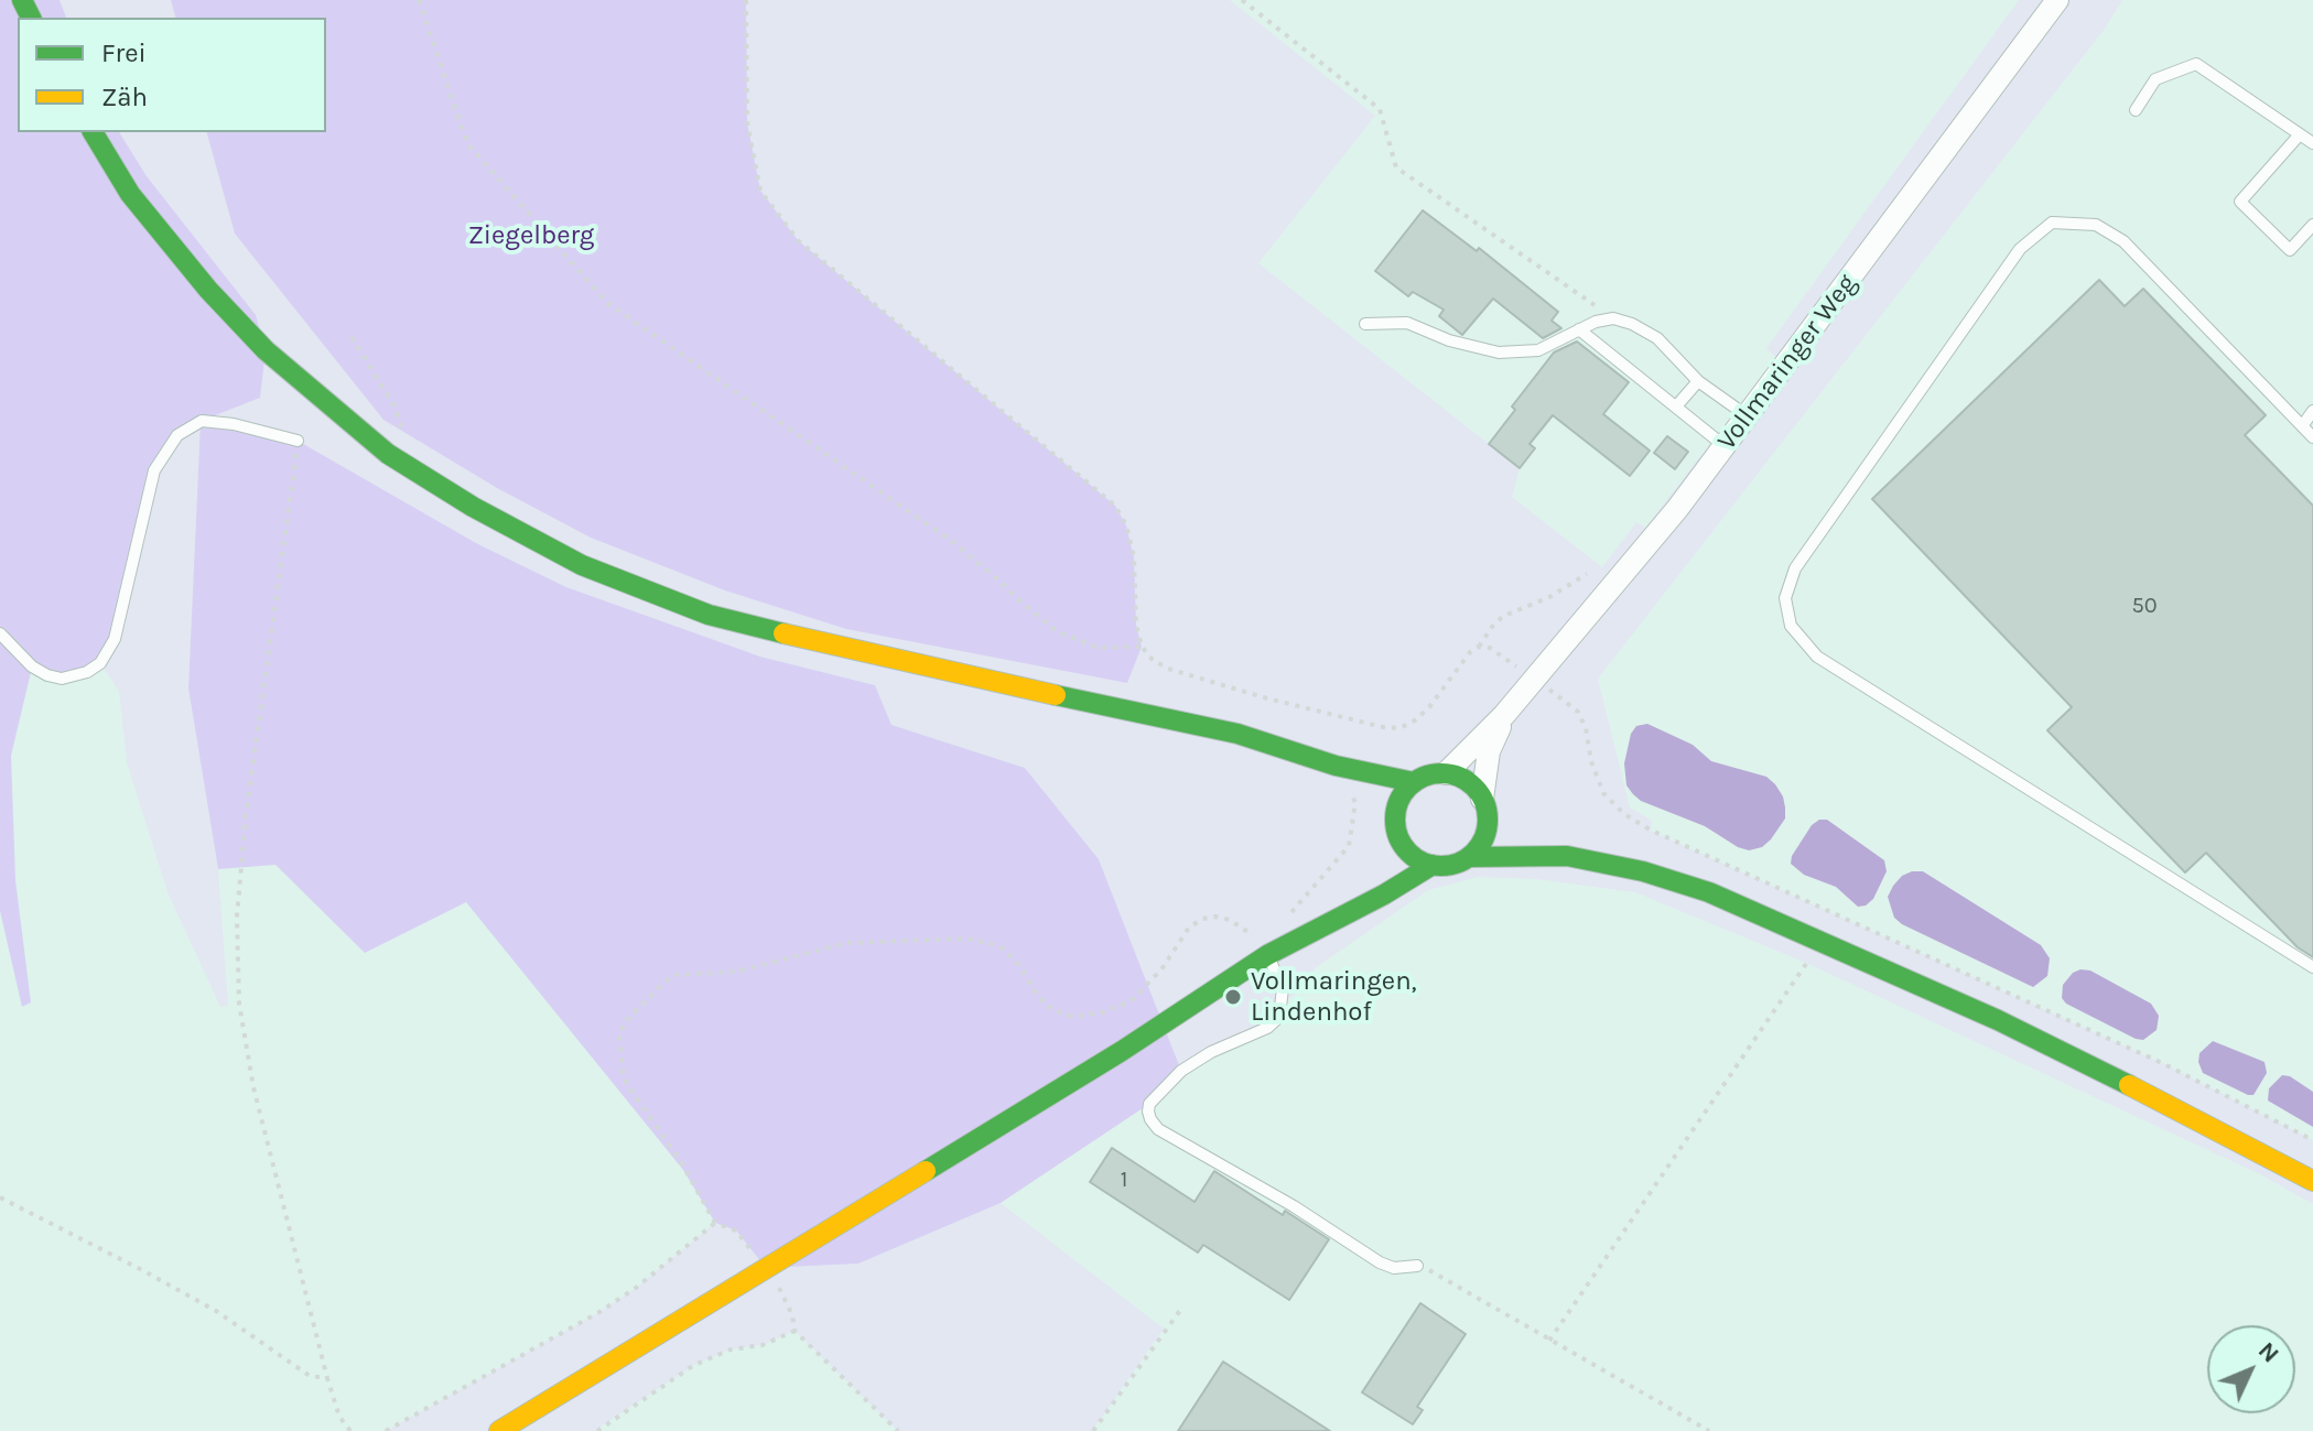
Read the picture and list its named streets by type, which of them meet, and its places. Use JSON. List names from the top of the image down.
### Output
{
  "streets": {
    "street": ["Vollmaringer Weg"]
  },
  "parks": ["Ziegelberg"],
  "places": ["Vollmaringen, Lindenhof"],
  "house_numbers": ["50", "1"],
  "legend": ["Frei", "Zäh"],
  "north": "top right"
}
